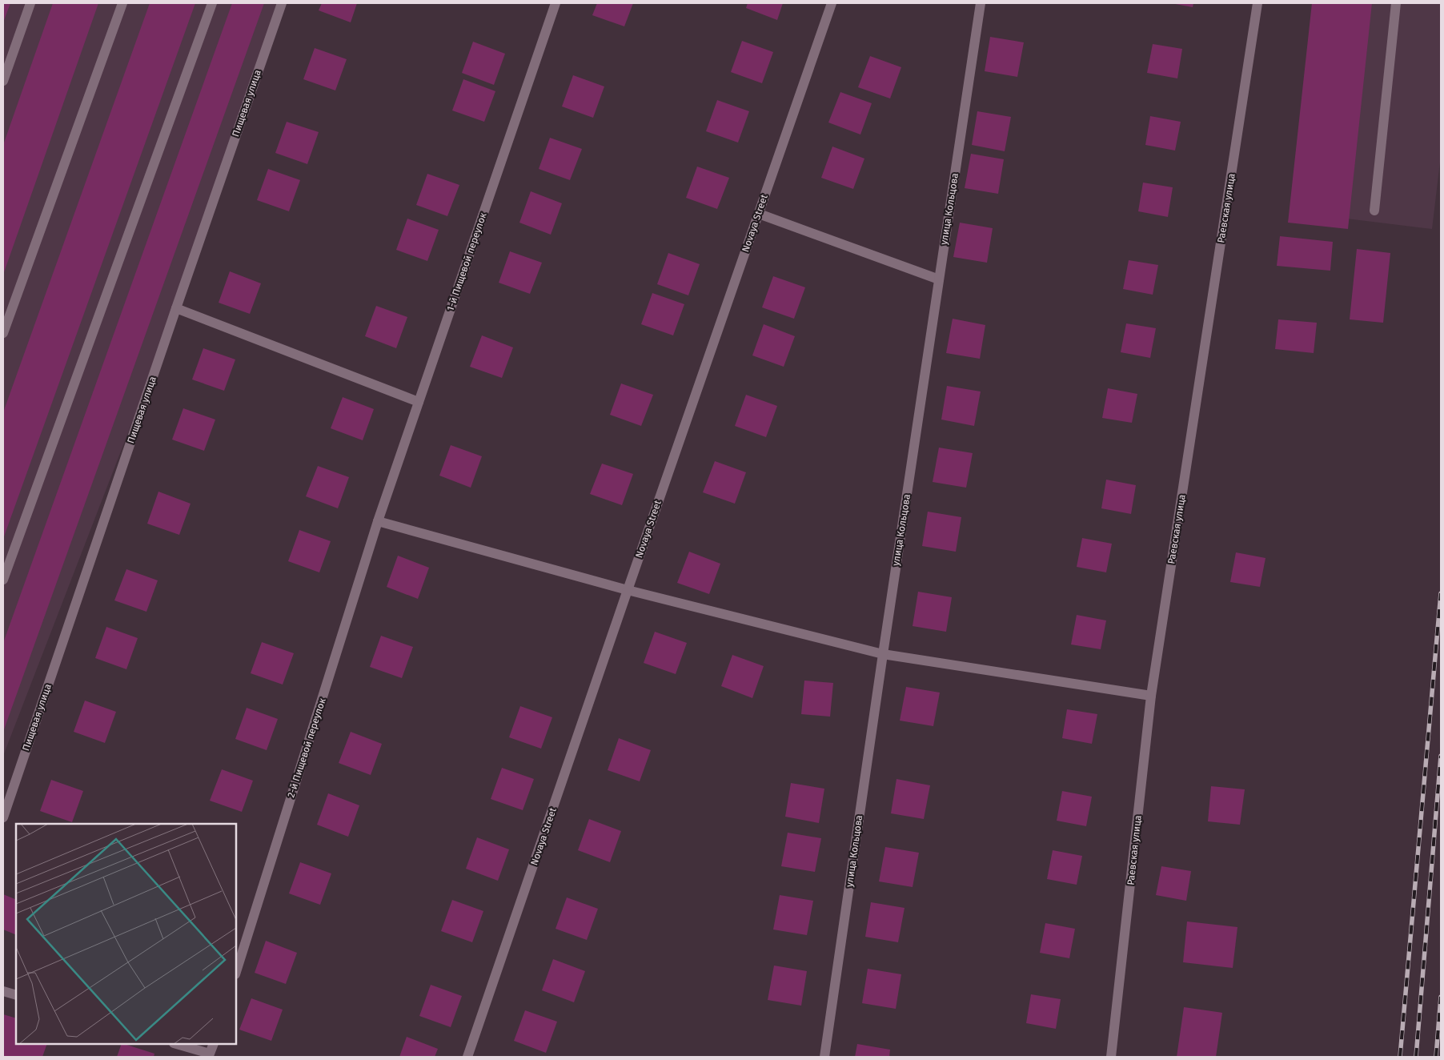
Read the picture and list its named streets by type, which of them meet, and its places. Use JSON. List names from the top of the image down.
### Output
{
  "streets": {
    "street": [
      "Пищевая улица",
      "Раевская улица",
      "улица Кольцова",
      "Novaya Street",
      "1-й Пищевой переулок",
      "2-й Пищевой переулок"
    ]
  },
  "crossings": [
    ["1-й Пищевой переулок", "2-й Пищевой переулок"]
  ]
}
